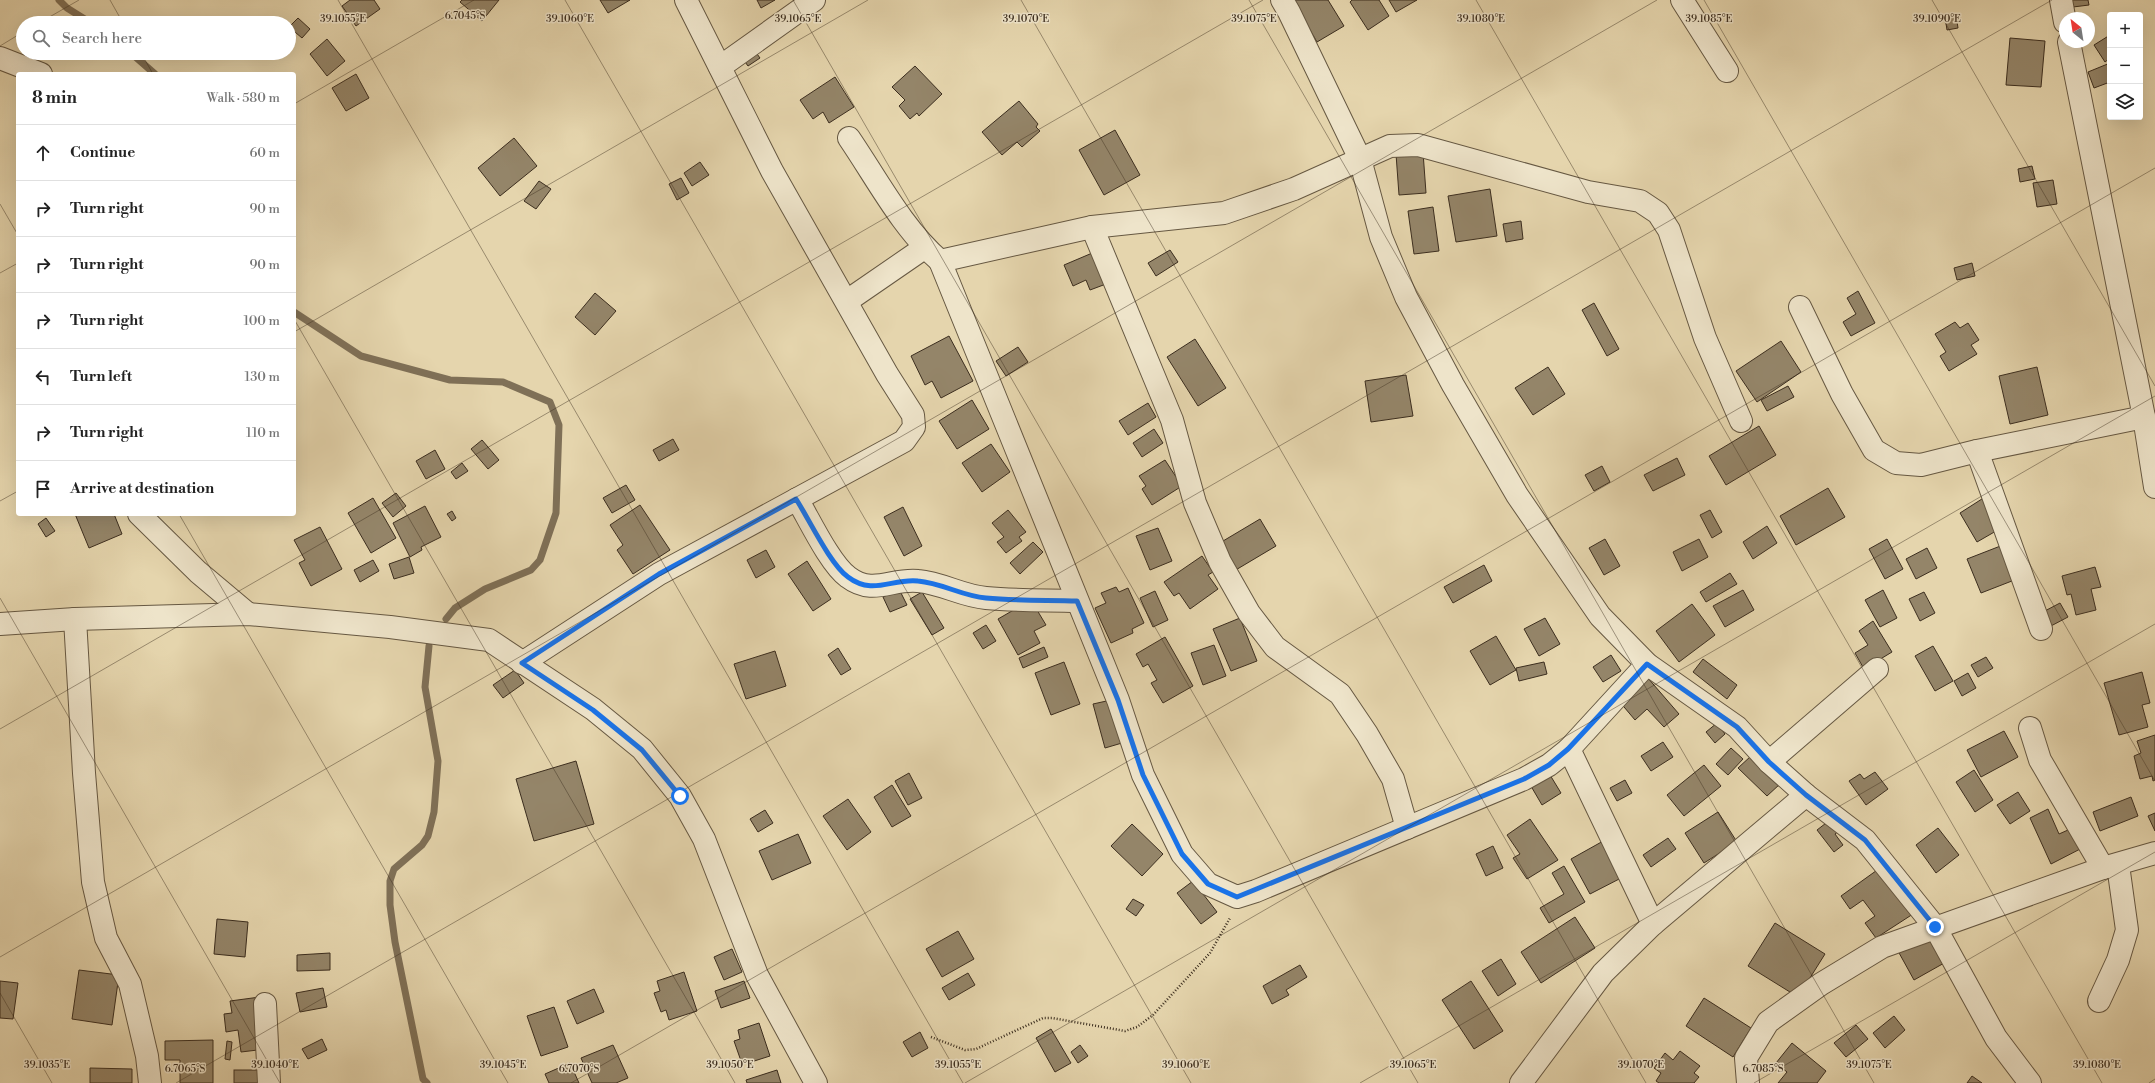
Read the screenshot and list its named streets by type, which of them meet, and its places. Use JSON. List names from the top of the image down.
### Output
{
  "north": "top left",
  "page": {
    "map_buttons": ["+", "−"],
    "search": "Search here",
    "heading": ["8 min", "Walk · 580 m"],
    "list": [
      ["Continue", "60 m"],
      ["Turn right", "90 m"],
      ["Turn right", "90 m"],
      ["Turn right", "100 m"],
      ["Turn left", "130 m"],
      ["Turn right", "110 m"],
      "Arrive at destination"
    ]
  },
  "coordinates": [
    "6.7045°S",
    "39.1055°E",
    "39.1060°E",
    "39.1065°E",
    "39.1070°E",
    "39.1075°E",
    "39.1080°E",
    "39.1085°E",
    "39.1090°E",
    "39.1035°E",
    "39.1040°E",
    "39.1045°E",
    "39.1050°E",
    "6.7065°S",
    "6.7070°S",
    "6.7085°S"
  ]
}
